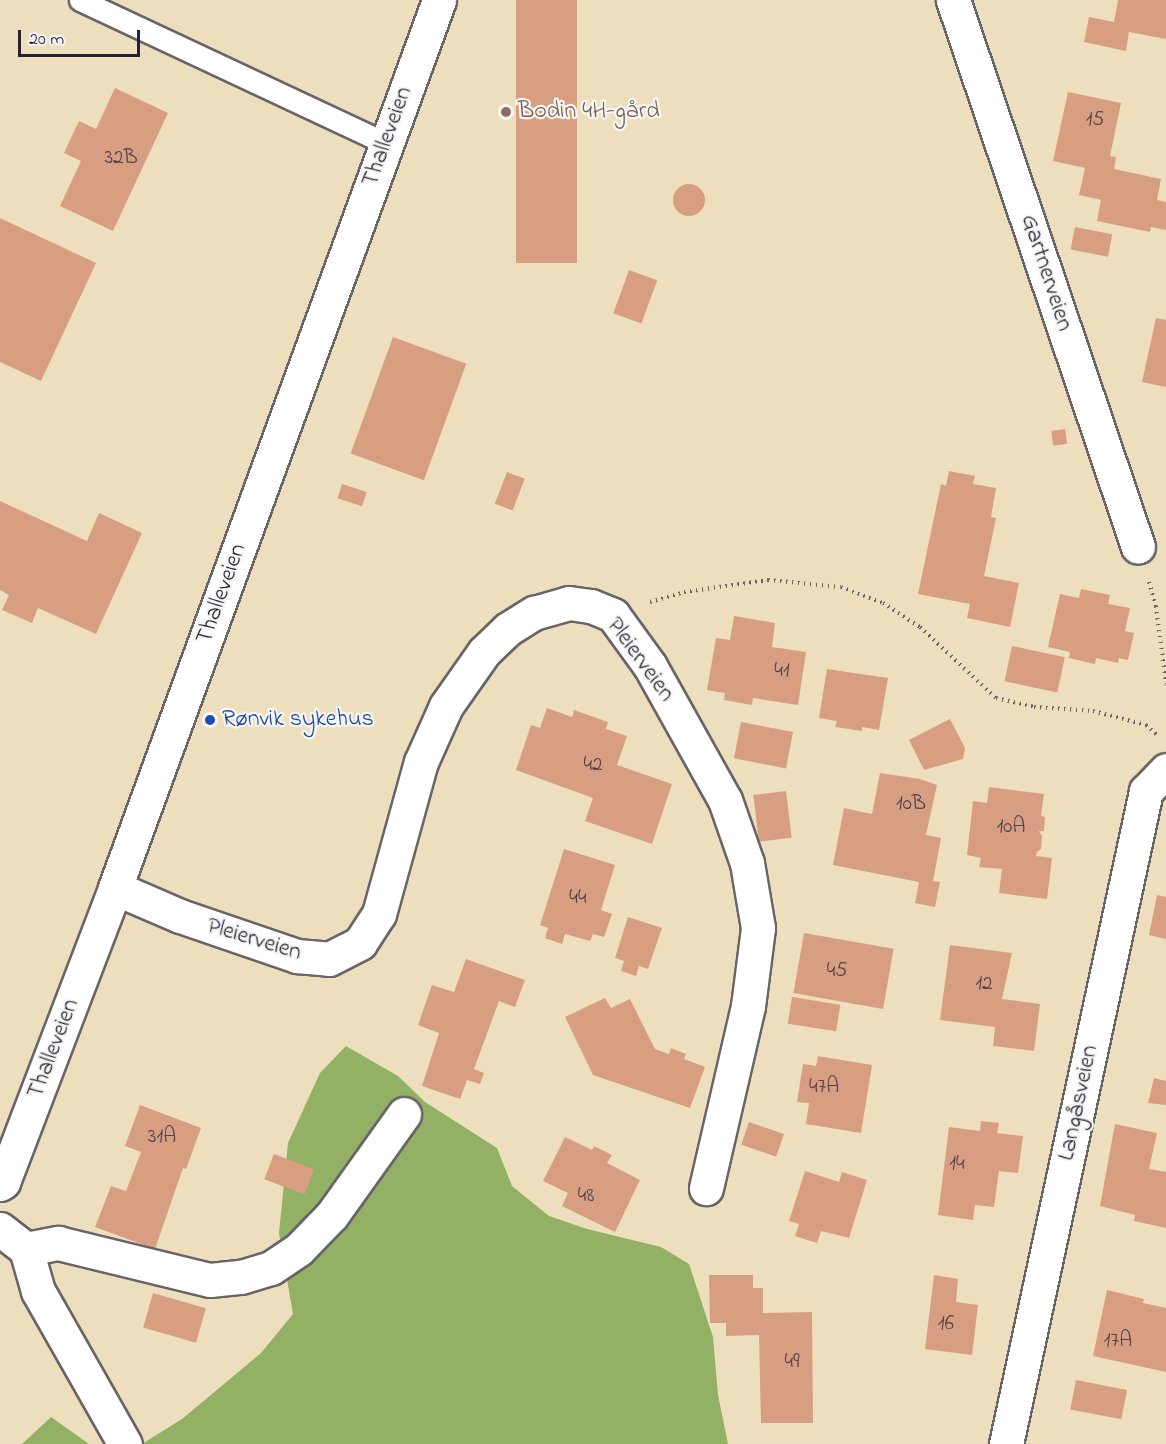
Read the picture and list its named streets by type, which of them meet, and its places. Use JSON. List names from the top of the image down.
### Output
{
  "streets": {
    "street": [
      "Thalleveien",
      "Gartnerveien",
      "Pleierveien",
      "Langåsveien"
    ]
  },
  "crossings": [
    ["Thalleveien", "Pleierveien"]
  ],
  "places": ["Bodin 4H-gård", "Rønvik sykehus"],
  "house_numbers": [
    "15",
    "32B",
    "41",
    "42",
    "10B",
    "10A",
    "44",
    "45",
    "12",
    "47A",
    "31A",
    "14",
    "48",
    "16",
    "17A",
    "49"
  ],
  "scale_bar": "20 m"
}
